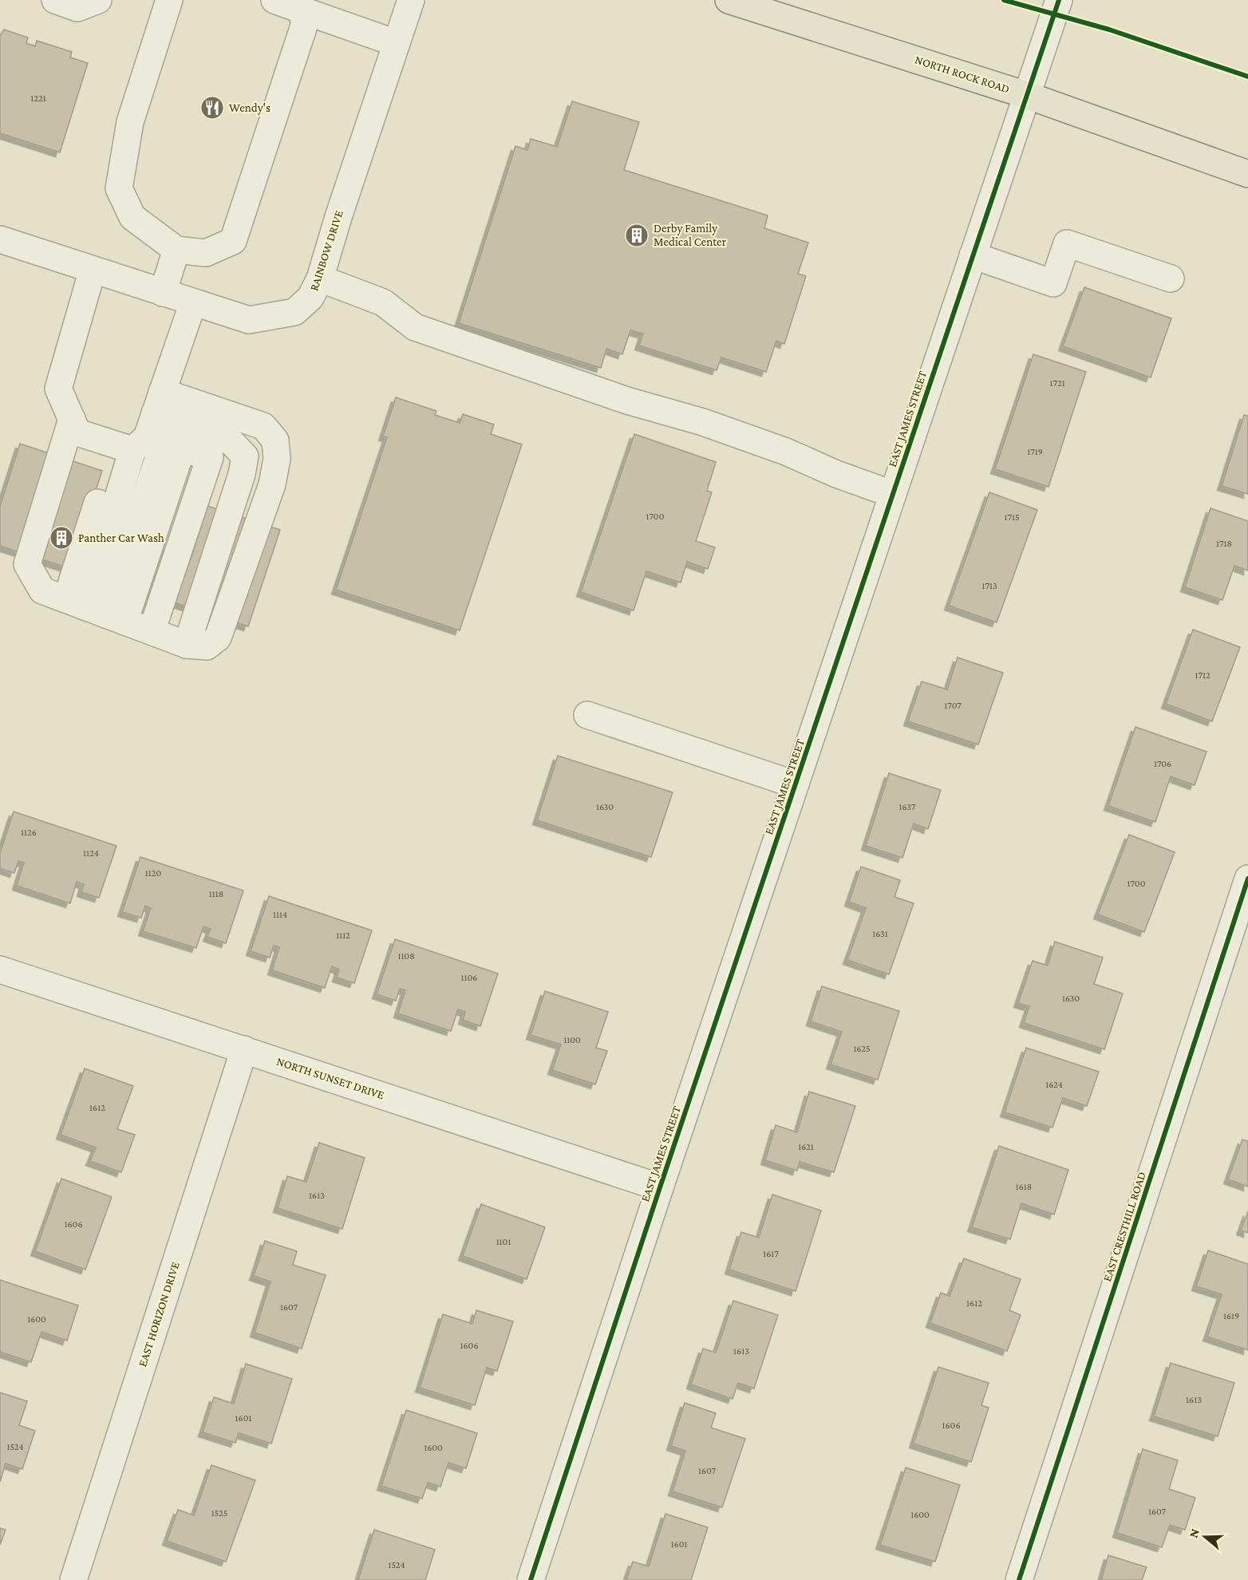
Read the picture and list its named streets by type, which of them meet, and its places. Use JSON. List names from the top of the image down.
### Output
{
  "streets": {
    "main road": ["NORTH ROCK ROAD"],
    "street": [
      "RAINBOW DRIVE",
      "EAST JAMES STREET",
      "NORTH SUNSET DRIVE",
      "EAST CRESTHILL ROAD",
      "EAST HORIZON DRIVE"
    ]
  },
  "crossings": [
    ["NORTH ROCK ROAD", "EAST JAMES STREET"],
    ["EAST JAMES STREET", "NORTH SUNSET DRIVE"],
    ["NORTH SUNSET DRIVE", "EAST HORIZON DRIVE"]
  ],
  "places": {
    "restaurant": ["Wendy's"],
    "building": ["Derby Family Medical Center", "Panther Car Wash"]
  },
  "house_numbers": [
    "1221",
    "1721",
    "1719",
    "1700",
    "1715",
    "1718",
    "1713",
    "1712",
    "1707",
    "1706",
    "1630",
    "1637",
    "1126",
    "1124",
    "1120",
    "1700",
    "1118",
    "1114",
    "1631",
    "1112",
    "1108",
    "1106",
    "1630",
    "1100",
    "1625",
    "1624",
    "1612",
    "1621",
    "1618",
    "1613",
    "1606",
    "1101",
    "1617",
    "1612",
    "1607",
    "1619",
    "1600",
    "1606",
    "1613",
    "1613",
    "1601",
    "1606",
    "1524",
    "1600",
    "1607",
    "1607",
    "1525",
    "1600",
    "1601",
    "1524"
  ],
  "north": "left"
}
